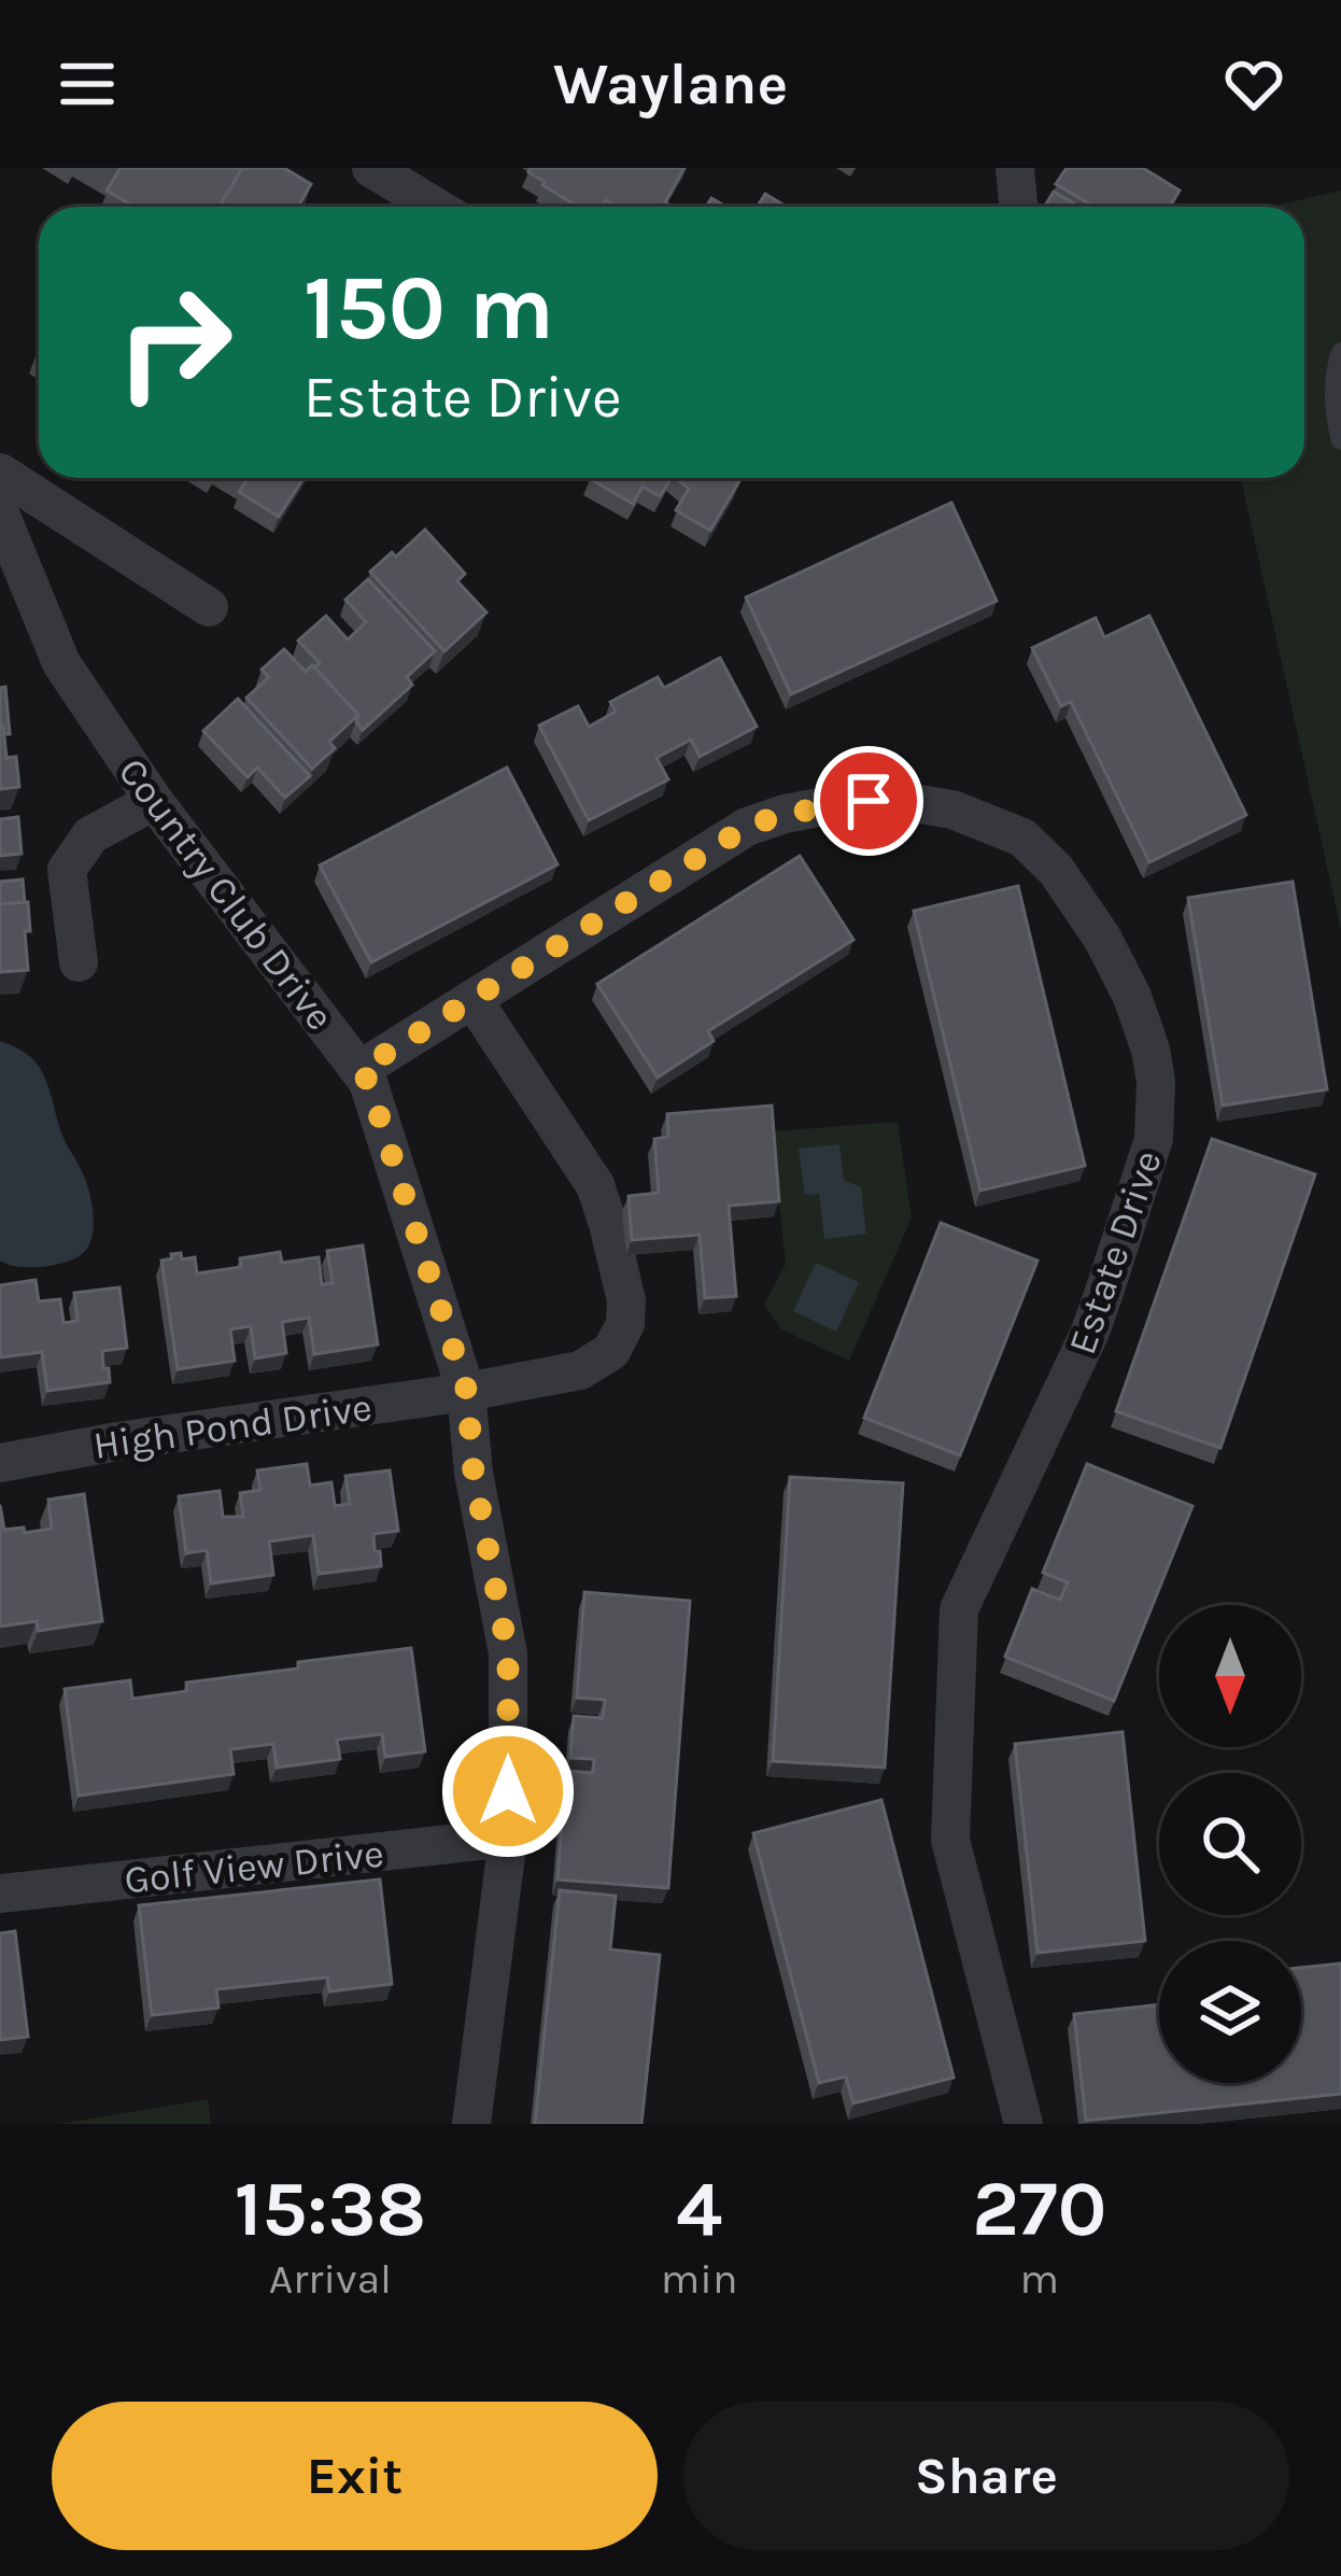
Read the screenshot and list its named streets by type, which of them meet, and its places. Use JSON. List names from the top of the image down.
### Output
{
  "streets": {
    "street": [
      "Country Club Drive",
      "Estate Drive",
      "High Pond Drive",
      "Golf View Drive"
    ]
  },
  "crossings": [
    ["Country Club Drive", "Estate Drive"],
    ["Country Club Drive", "High Pond Drive"],
    ["Country Club Drive", "Golf View Drive"]
  ],
  "north": "bottom",
  "page": {
    "header": "Waylane",
    "turn": ["150 m", "Estate Drive"],
    "eta": [
      "15:38",
      "Arrival",
      "4",
      "min",
      "270",
      "m"
    ],
    "buttons": ["Exit", "Share"]
  }
}
